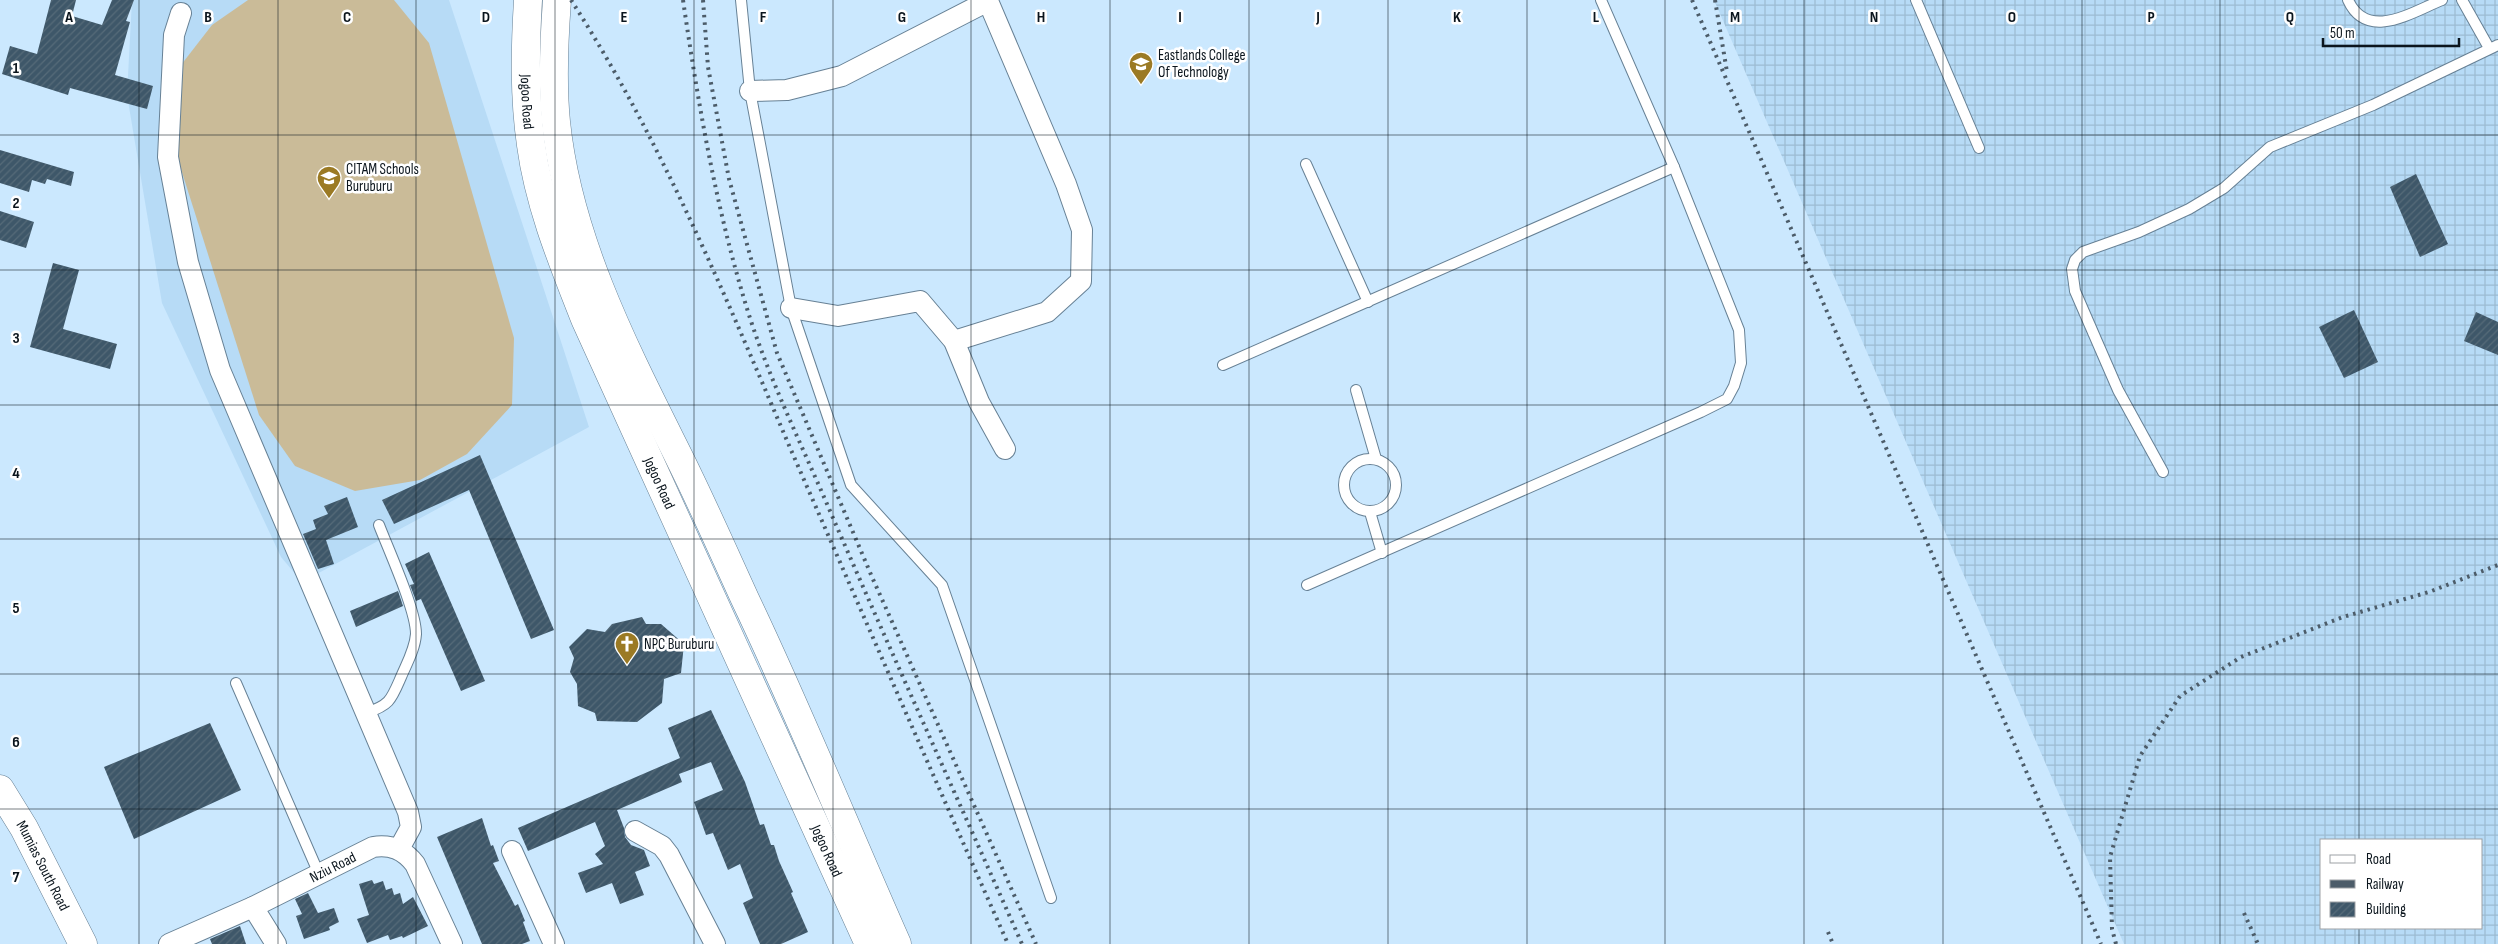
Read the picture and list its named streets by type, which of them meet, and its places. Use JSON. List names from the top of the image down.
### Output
{
  "streets": {
    "main road": ["Jogoo Road", "Mumias South Road"],
    "street": ["Nziu Road"]
  },
  "places": {
    "school or university": ["Eastlands College Of Technology", "CITAM Schools Buruburu"],
    "church": ["NPC Buruburu"]
  },
  "legend": ["Road", "Railway", "Building"],
  "scale_bar": "50 m",
  "grid": {
    "columns": [
      "A",
      "B",
      "C",
      "D",
      "E",
      "F",
      "G",
      "H",
      "I",
      "J",
      "K",
      "L",
      "M",
      "N",
      "O",
      "P",
      "Q"
    ],
    "rows": [
      "1",
      "2",
      "3",
      "4",
      "5",
      "6",
      "7"
    ]
  }
}
